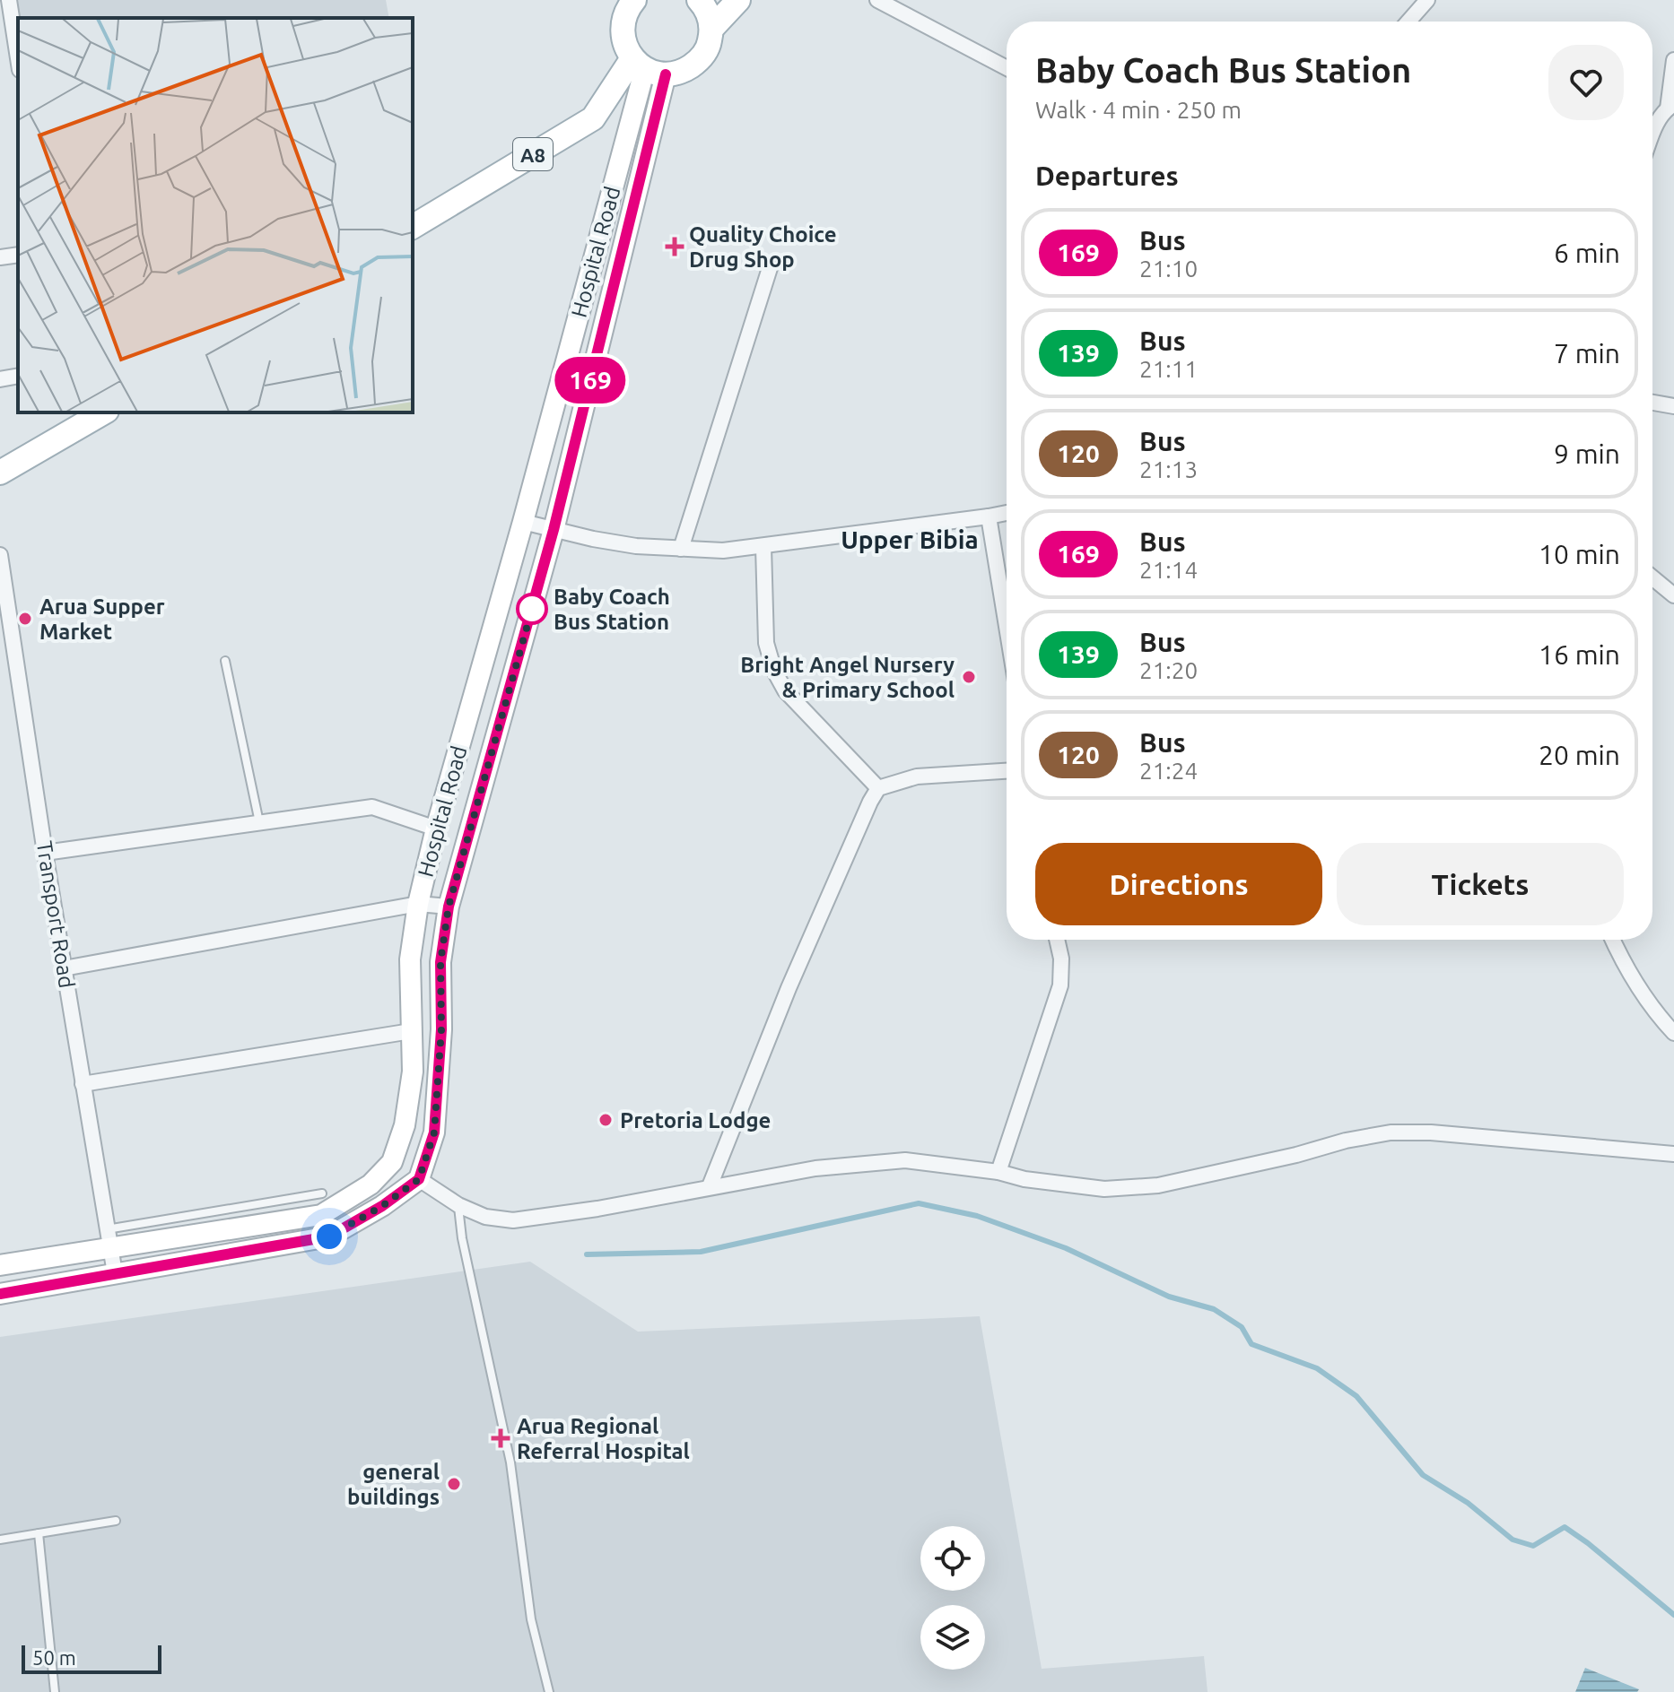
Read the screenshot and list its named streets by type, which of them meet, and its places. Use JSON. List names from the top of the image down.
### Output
{
  "streets": {
    "main road": ["A8", "Hospital Road"],
    "street": ["Transport Road"]
  },
  "crossings": [
    ["A8", "Hospital Road"],
    ["Hospital Road", "Transport Road"]
  ],
  "districts": ["Upper Bibia"],
  "places": {
    "health": ["Quality Choice Drug Shop", "Arua Regional Referral Hospital"],
    "other": [
      "Baby Coach Bus Station",
      "Arua Supper Market",
      "Bright Angel Nursery & Primary School",
      "Pretoria Lodge",
      "general buildings"
    ]
  },
  "lines": ["bus line 169"],
  "scale_bar": "50 m",
  "page": {
    "on_map": "169",
    "heading": [
      ["Baby Coach Bus Station", "Walk · 4 min · 250 m"],
      "Departures"
    ],
    "list": [
      {
        "mark": "169",
        "name": "Bus",
        "note": "21:10",
        "value": "6 min"
      },
      {
        "mark": "139",
        "name": "Bus",
        "note": "21:11",
        "value": "7 min"
      },
      {
        "mark": "120",
        "name": "Bus",
        "note": "21:13",
        "value": "9 min"
      },
      {
        "mark": "169",
        "name": "Bus",
        "note": "21:14",
        "value": "10 min"
      },
      {
        "mark": "139",
        "name": "Bus",
        "note": "21:20",
        "value": "16 min"
      },
      {
        "mark": "120",
        "name": "Bus",
        "note": "21:24",
        "value": "20 min"
      }
    ],
    "buttons": ["Directions", "Tickets"],
    "scale": "50 m"
  }
}
